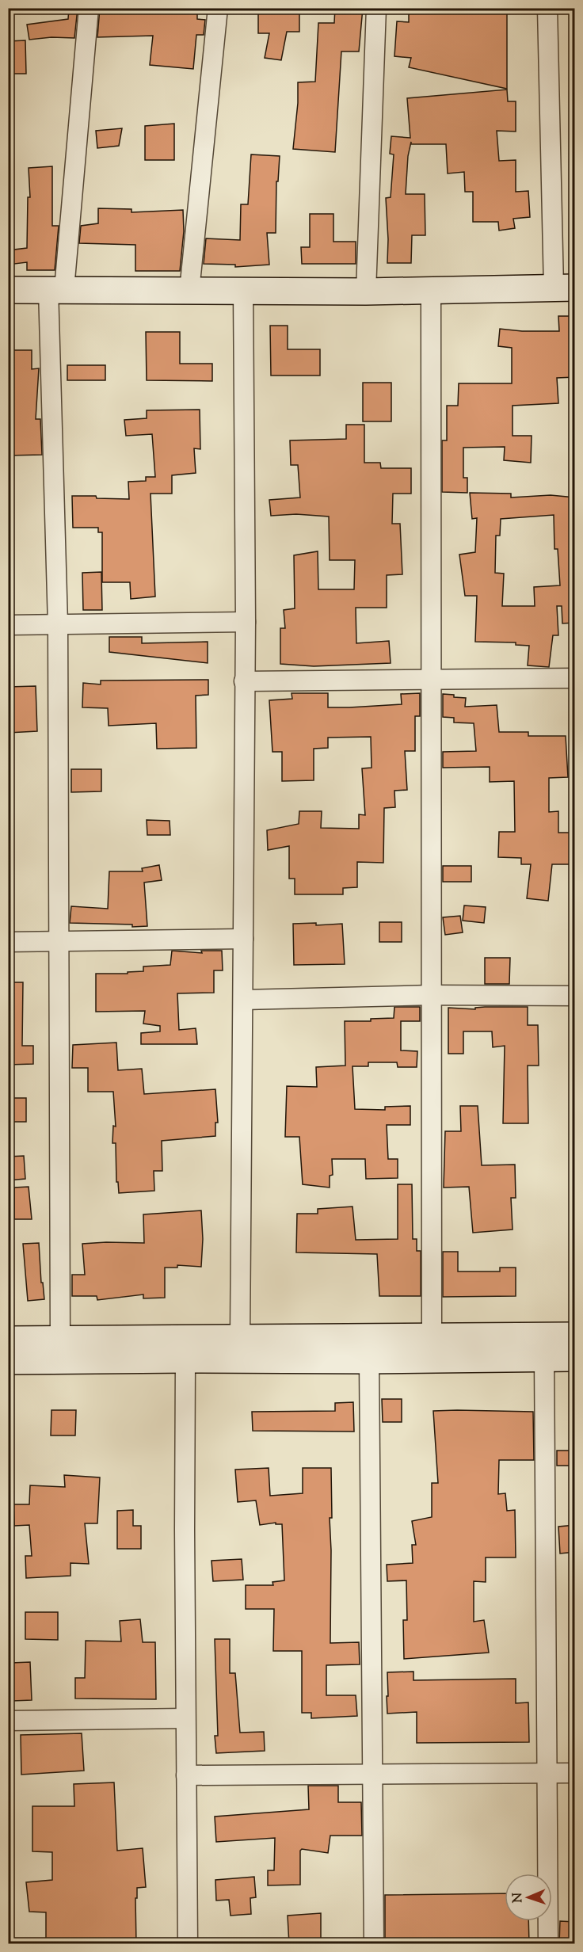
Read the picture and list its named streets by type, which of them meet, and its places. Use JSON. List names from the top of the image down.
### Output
{
  "north": "left"
}
